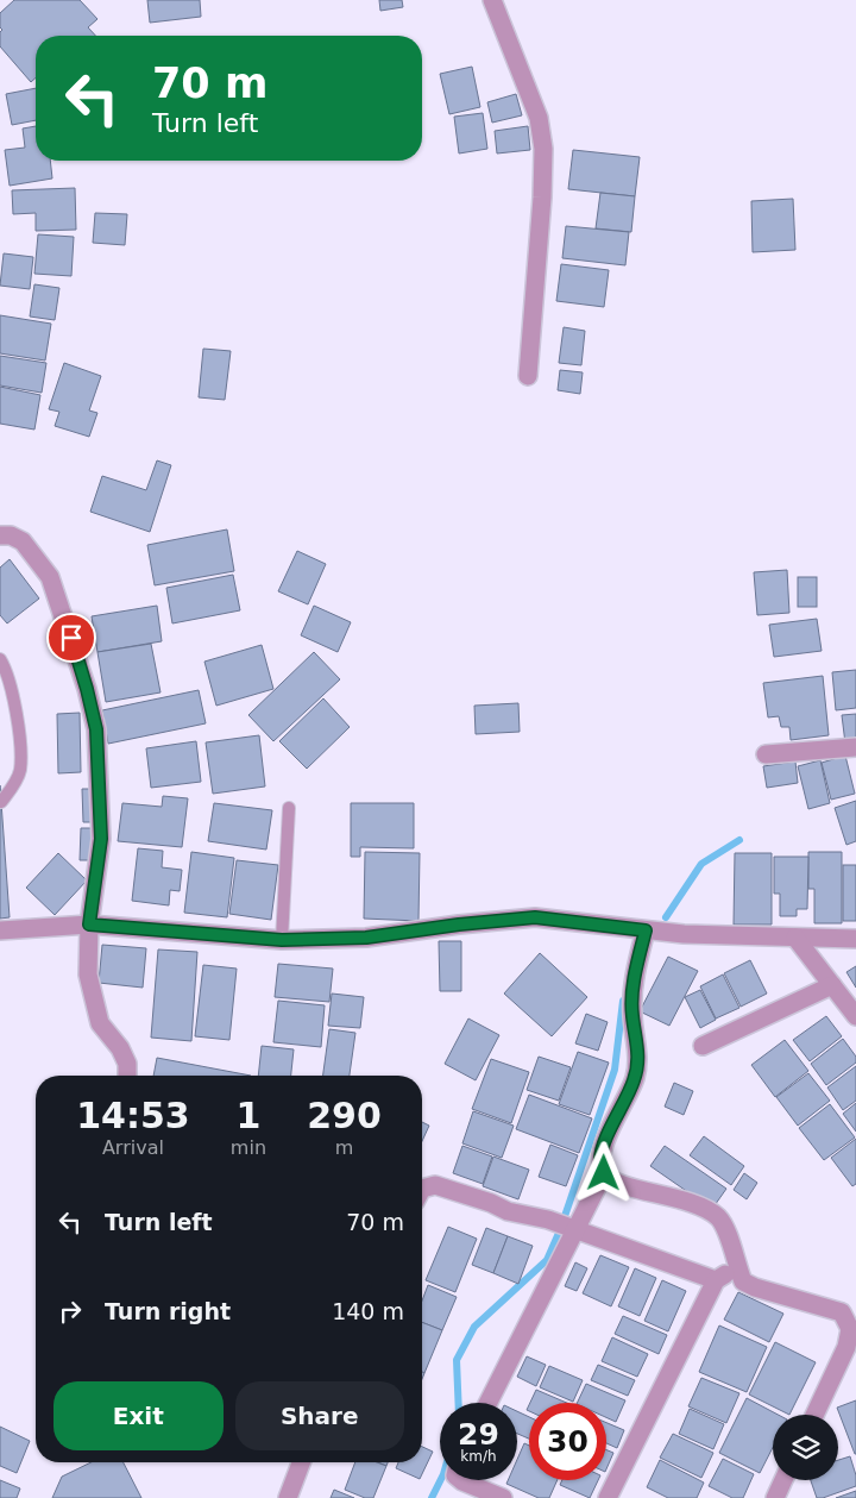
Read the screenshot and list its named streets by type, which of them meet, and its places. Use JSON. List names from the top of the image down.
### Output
{
  "page": {
    "turn": ["70 m", "Turn left"],
    "eta": [
      "14:53",
      "Arrival",
      "1",
      "min",
      "290",
      "m"
    ],
    "list": [
      {
        "name": "Turn left",
        "value": "70 m"
      },
      {
        "name": "Turn right",
        "value": "140 m"
      }
    ],
    "buttons": ["Exit", "Share"],
    "speed": "29 km/h",
    "limit": "30"
  }
}
